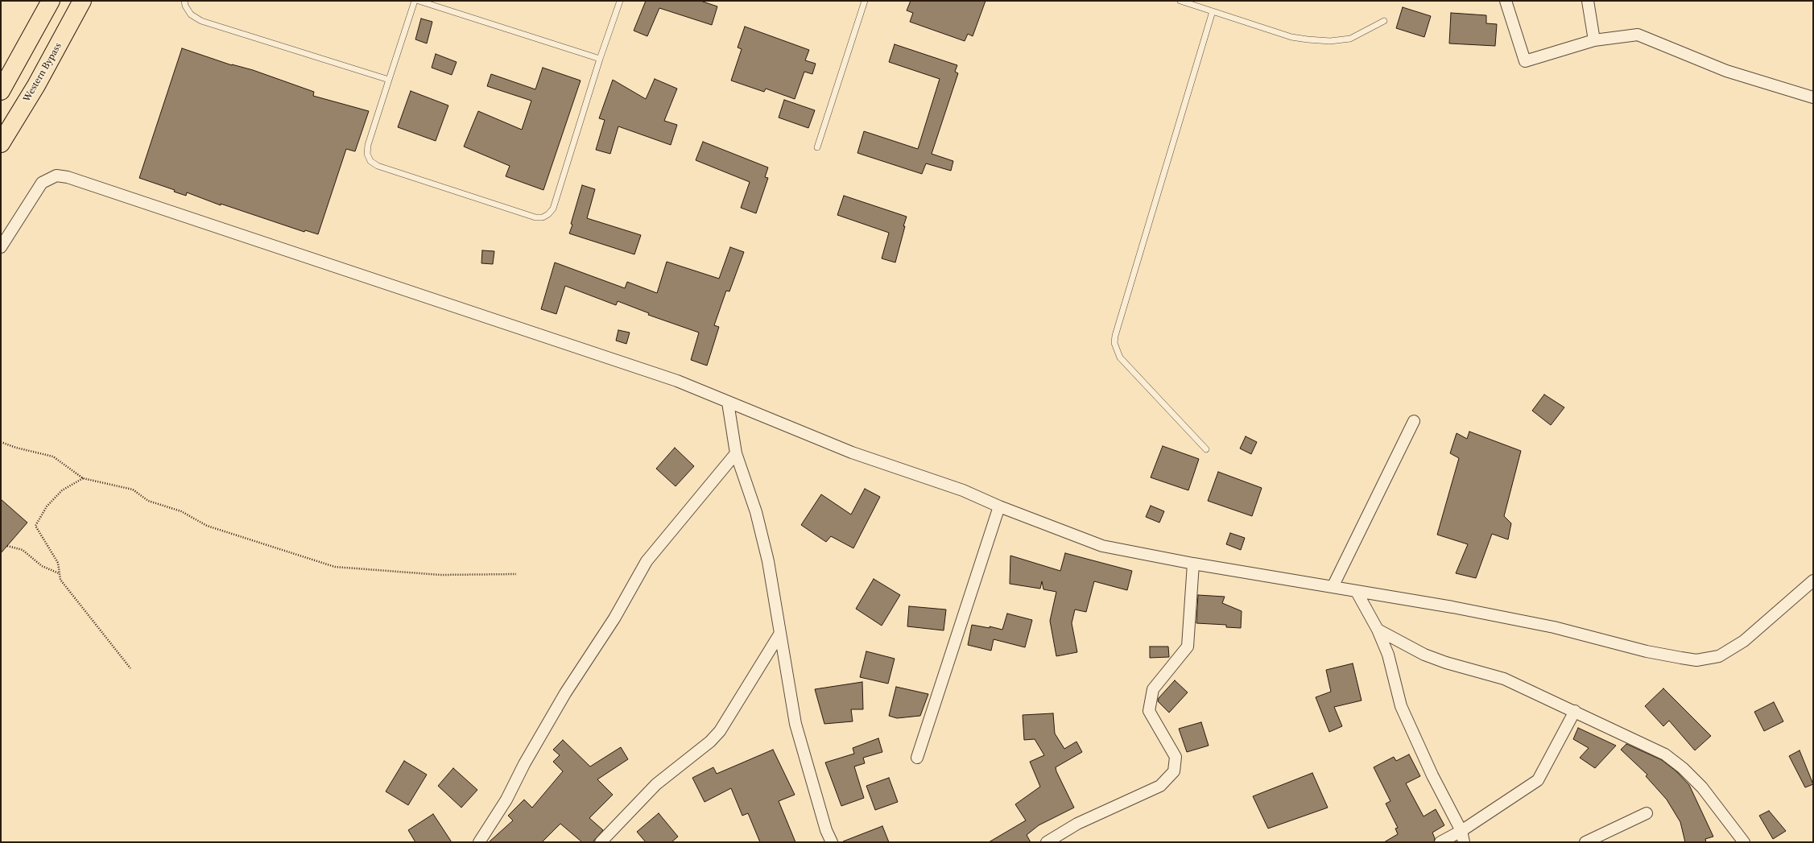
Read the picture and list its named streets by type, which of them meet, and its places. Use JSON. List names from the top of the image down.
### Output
{
  "streets": {
    "main road": ["Western Bypass"]
  }
}
